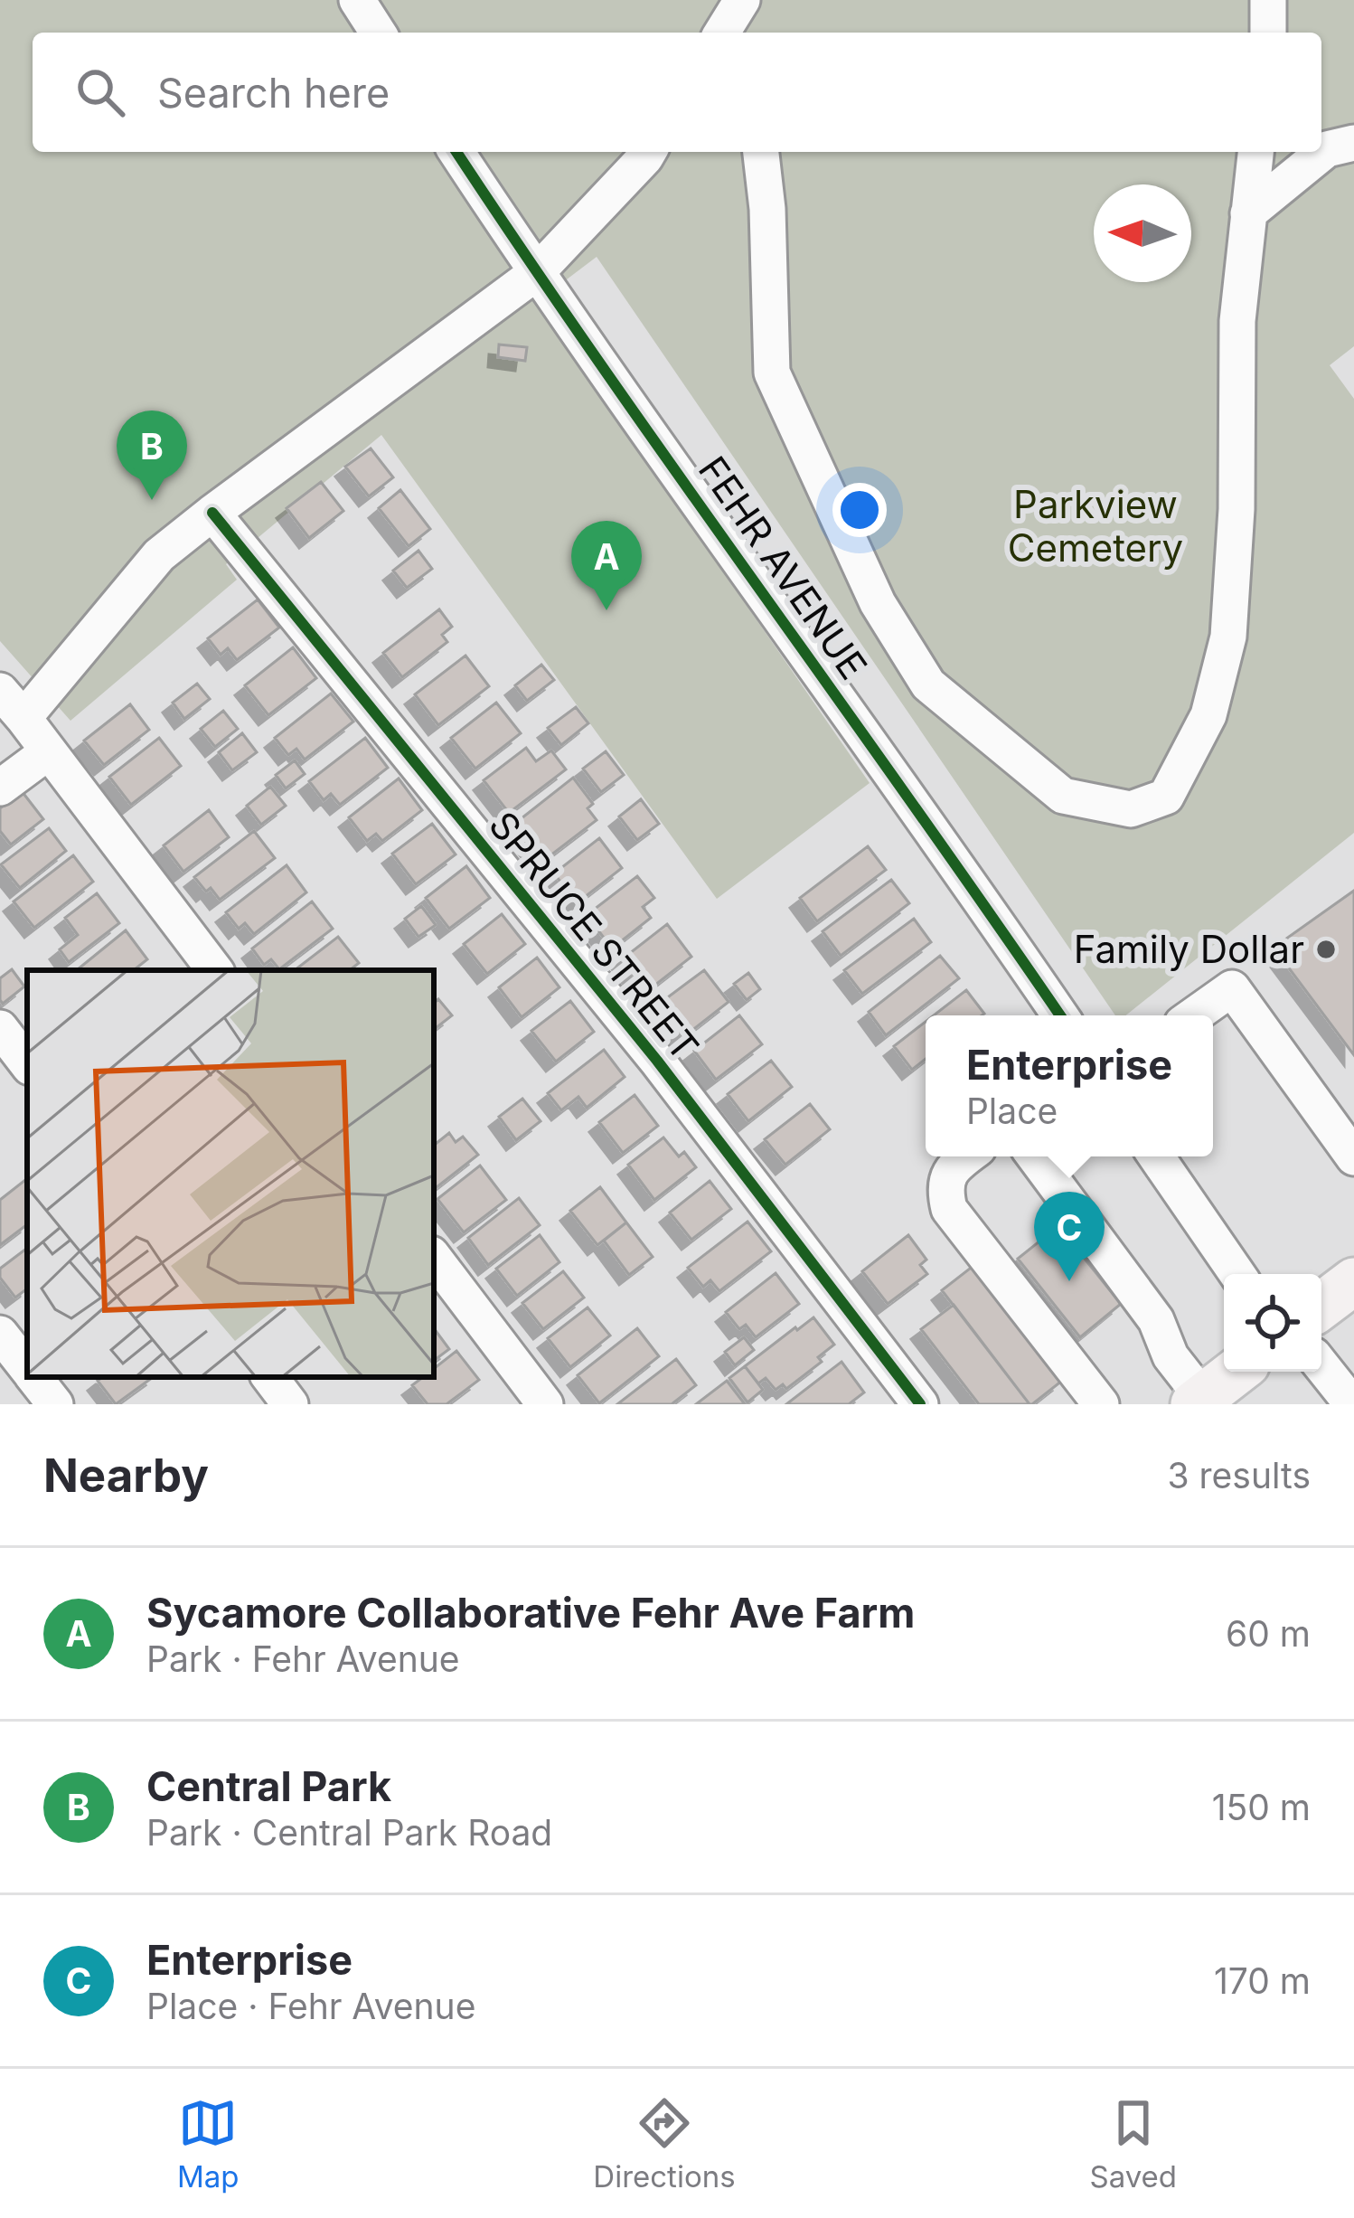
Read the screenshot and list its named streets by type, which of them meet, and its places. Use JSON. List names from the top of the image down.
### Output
{
  "streets": {
    "street": ["FEHR AVENUE", "SPRUCE STREET"]
  },
  "parks": ["Parkview Cemetery"],
  "places": ["Family Dollar"],
  "north": "left",
  "page": {
    "search": "Search here",
    "pins": ["B", "A", "C"],
    "popup": ["Enterprise", "Place"],
    "heading": ["Nearby", "3 results"],
    "list": [
      {
        "mark": "A",
        "name": "Sycamore Collaborative Fehr Ave Farm",
        "note": "Park · Fehr Avenue",
        "value": "60 m"
      },
      {
        "mark": "B",
        "name": "Central Park",
        "note": "Park · Central Park Road",
        "value": "150 m"
      },
      {
        "mark": "C",
        "name": "Enterprise",
        "note": "Place · Fehr Avenue",
        "value": "170 m"
      }
    ],
    "nav": ["Map", "Directions", "Saved"]
  }
}
